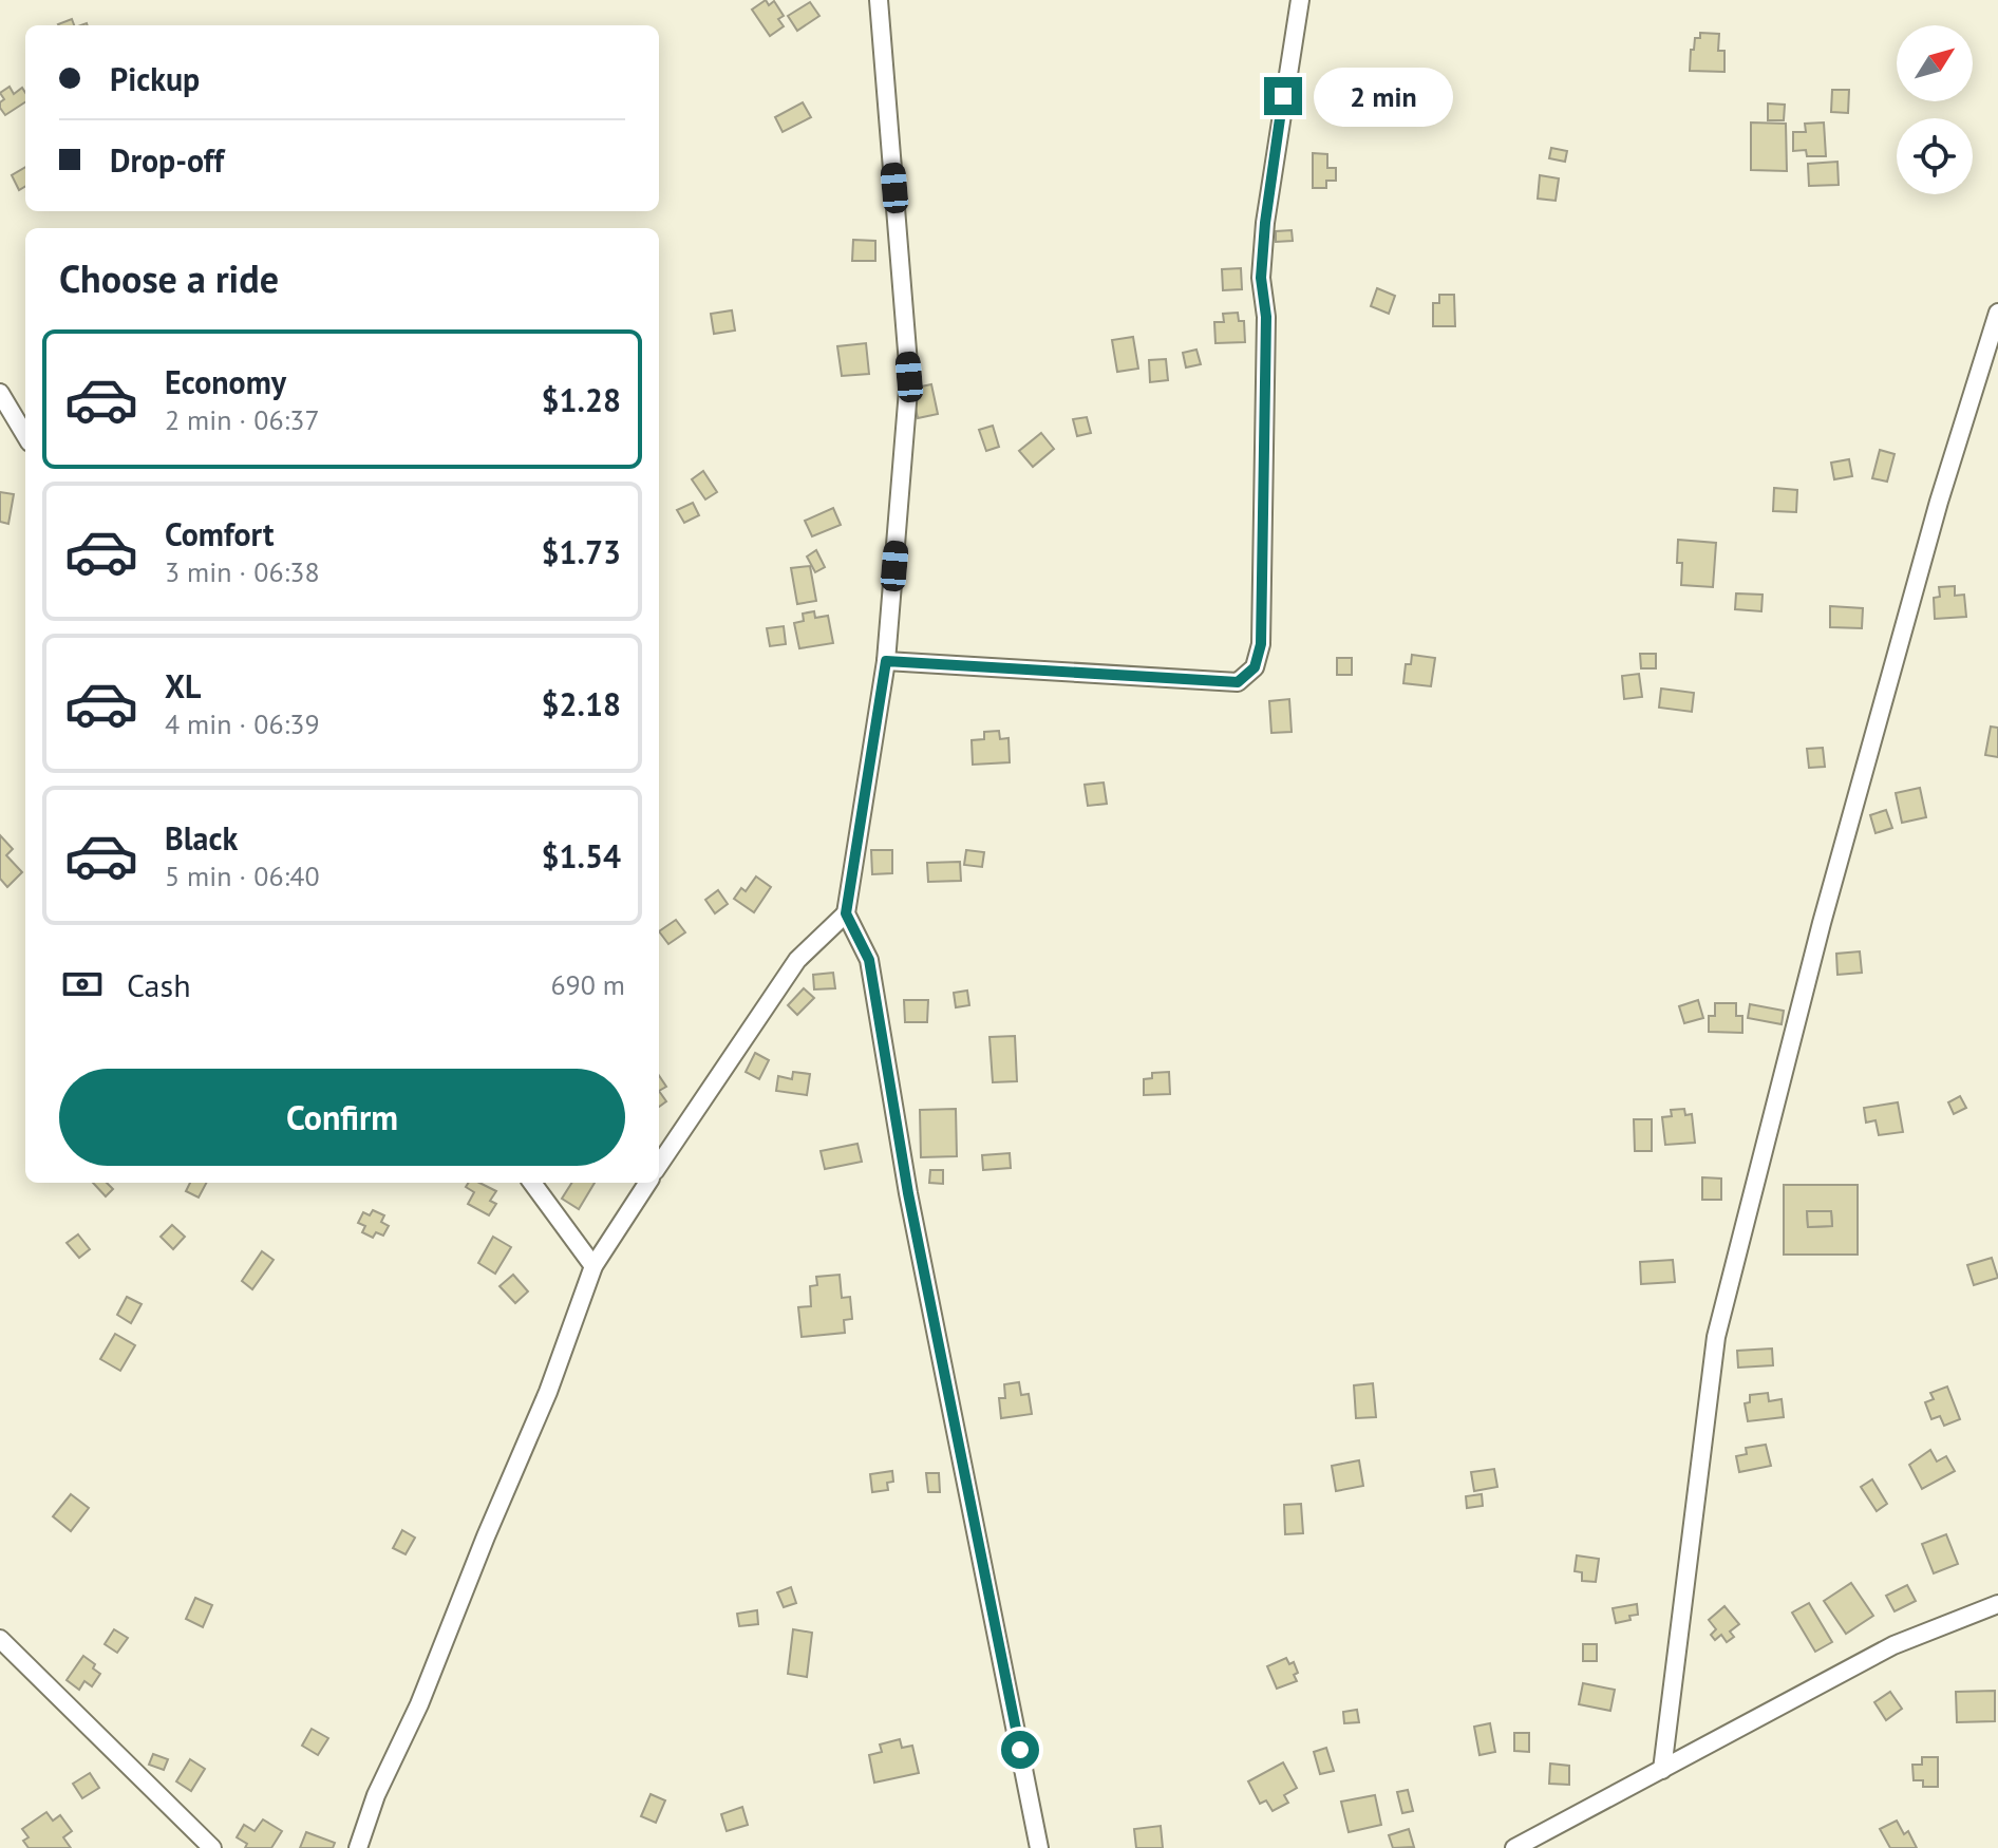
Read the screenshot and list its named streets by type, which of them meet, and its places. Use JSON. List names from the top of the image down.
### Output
{
  "north": "top right",
  "page": {
    "banner": ["Pickup", "Drop-off"],
    "bubble": "2 min",
    "heading": "Choose a ride",
    "list": [
      {
        "name": "Economy",
        "note": "2 min · 06:37",
        "value": "$1.28"
      },
      {
        "name": "Comfort",
        "note": "3 min · 06:38",
        "value": "$1.73"
      },
      {
        "name": "XL",
        "note": "4 min · 06:39",
        "value": "$2.18"
      },
      {
        "name": "Black",
        "note": "5 min · 06:40",
        "value": "$1.54"
      }
    ],
    "pay": ["Cash", "690 m"],
    "buttons": "Confirm"
  }
}
